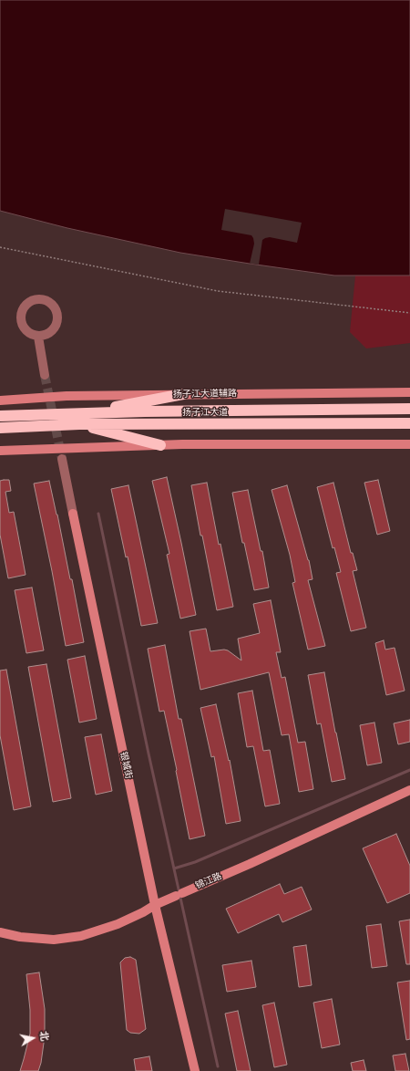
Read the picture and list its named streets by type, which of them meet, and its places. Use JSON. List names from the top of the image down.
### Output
{
  "streets": {
    "highway": ["扬子江大道"],
    "street": ["扬子江大道辅路", "银城街", "锦江路"]
  },
  "crossings": [
    ["银城街", "锦江路"]
  ],
  "north": "right"
}
